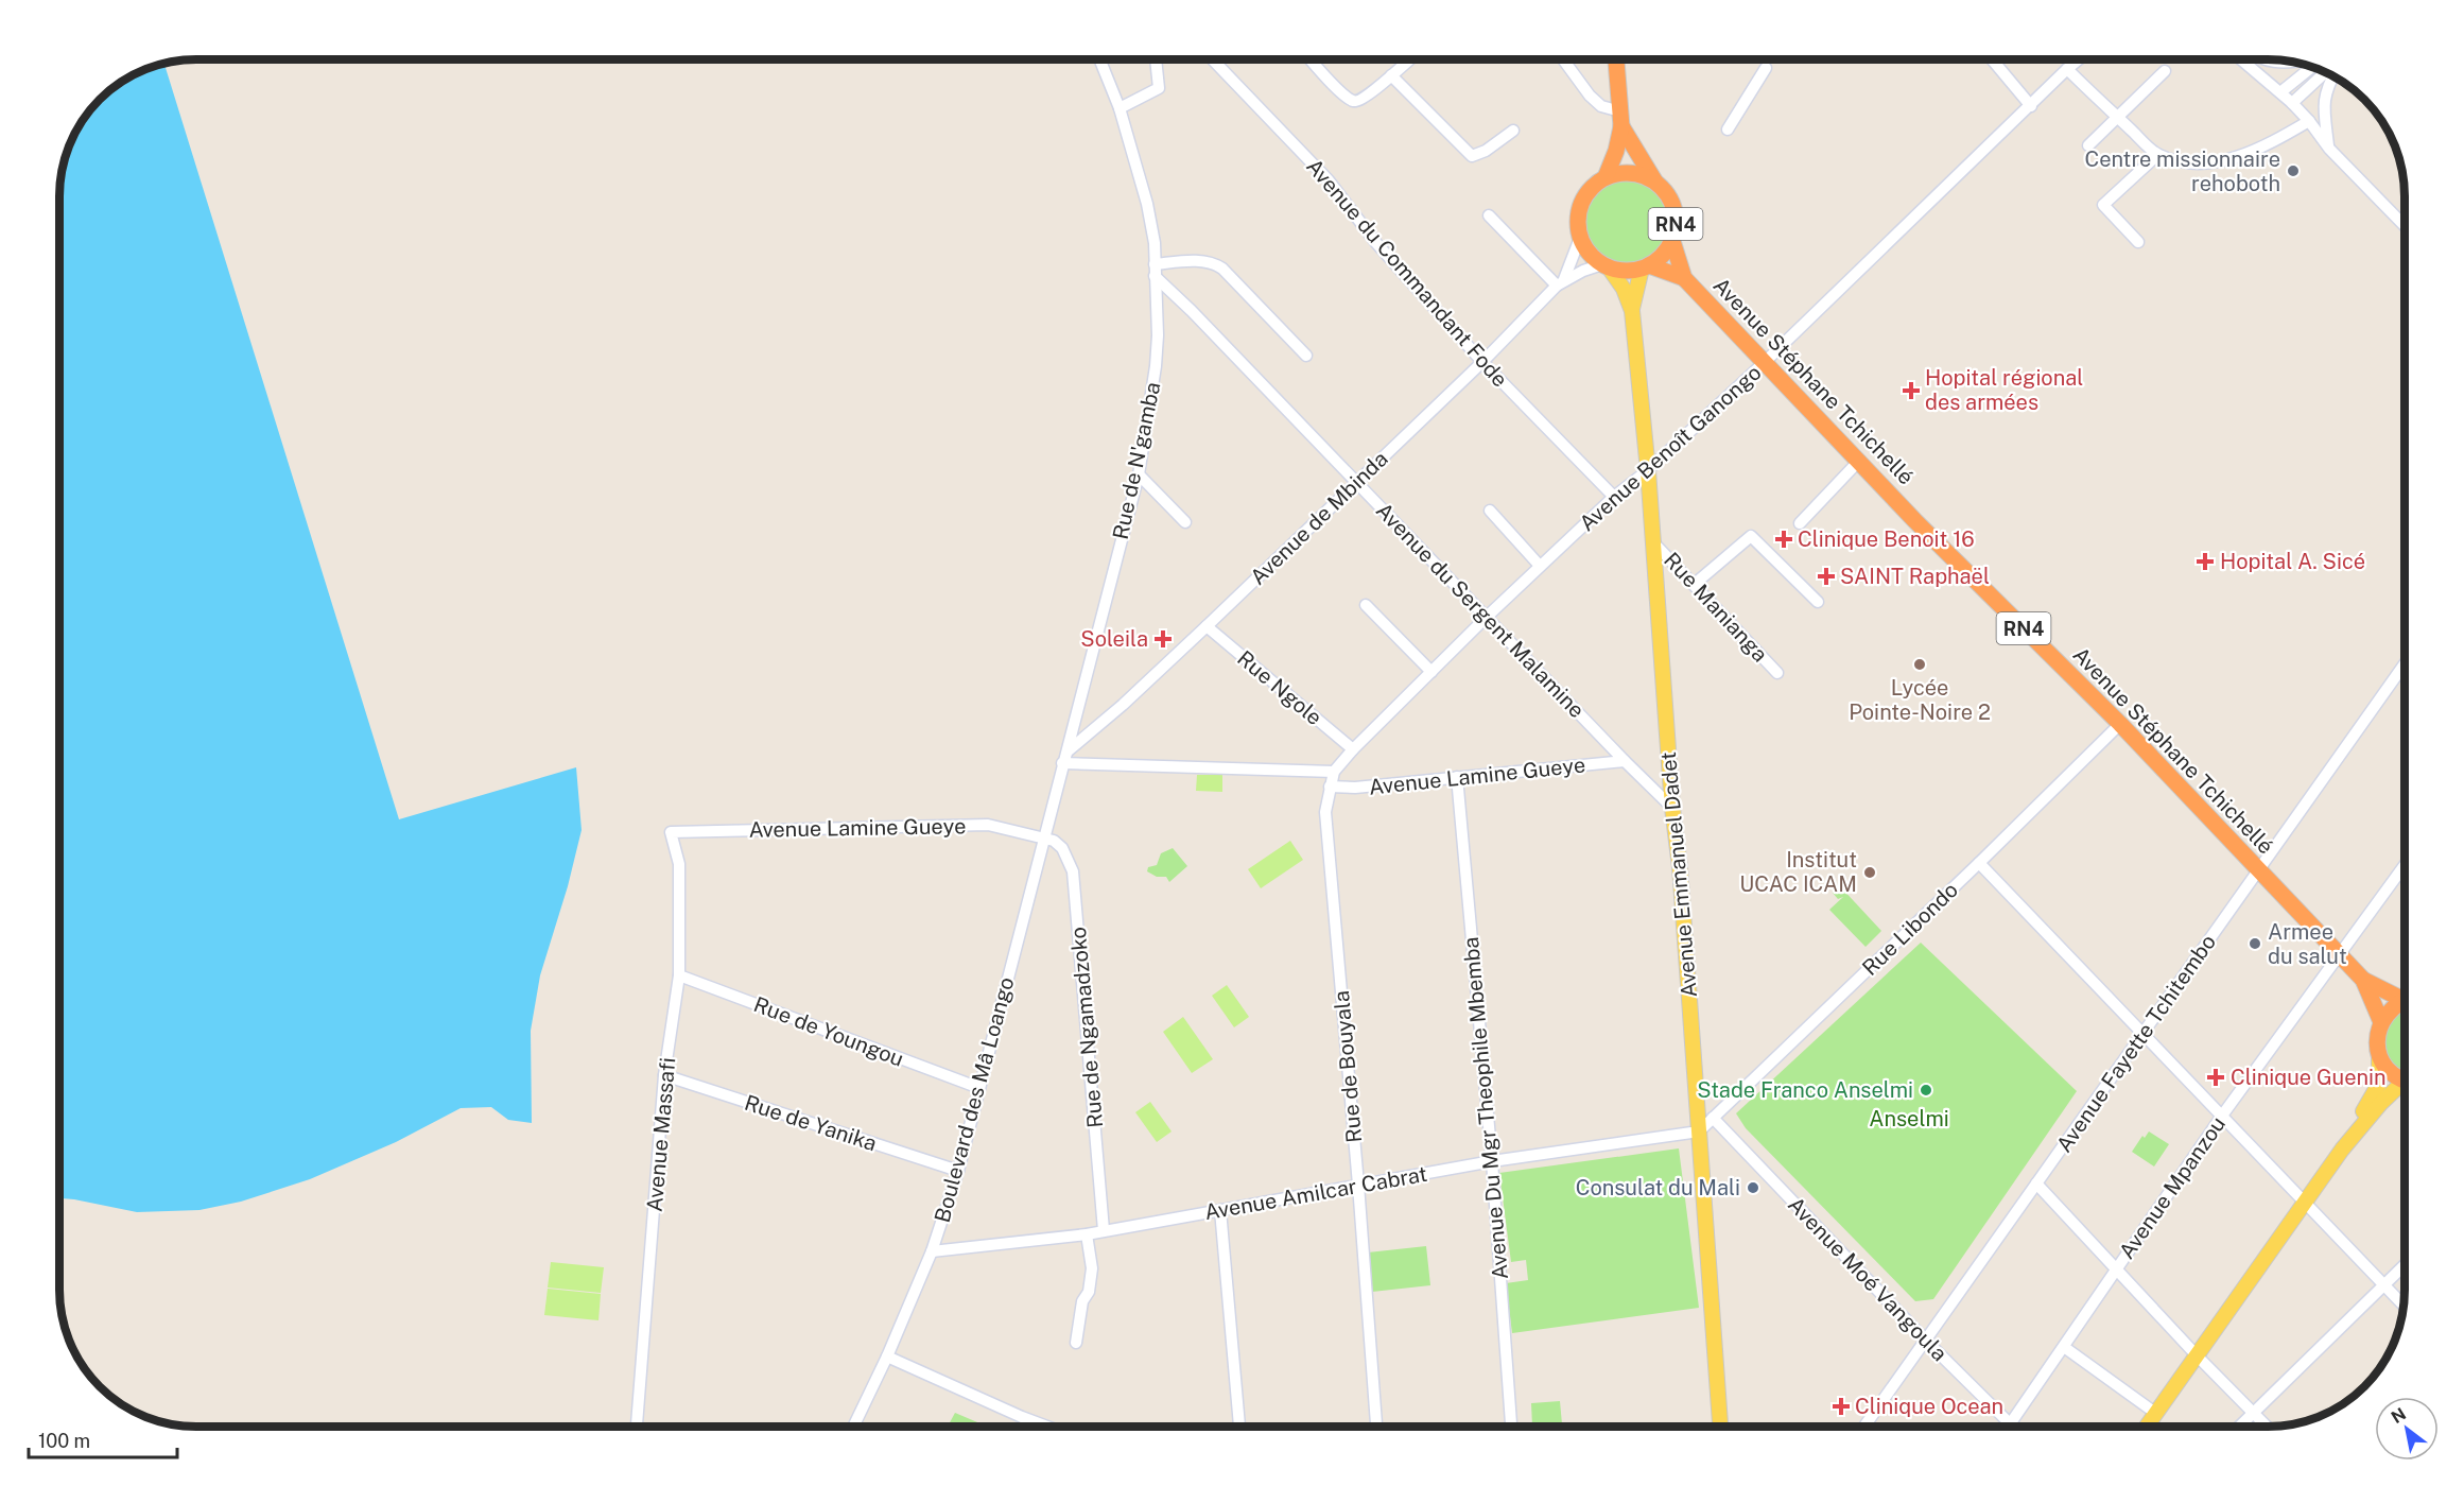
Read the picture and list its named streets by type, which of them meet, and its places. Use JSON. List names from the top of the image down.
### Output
{
  "streets": {
    "highway": ["RN4", "Avenue Stéphane Tchichellé"],
    "main road": ["Avenue Emmanuel Dadet"],
    "street": [
      "Avenue du Commandant Fode",
      "Avenue Benoît Ganongo",
      "Rue de N'gamba",
      "Avenue de Mbinda",
      "Rue Manianga",
      "Avenue du Sergent Malamine",
      "Rue Ngole",
      "Avenue Lamine Gueye",
      "Rue Libondo",
      "Rue de Ngamadzoko",
      "Rue de Youngou",
      "Avenue Fayette Tchitembo",
      "Rue de Bouyala",
      "Boulevard des Mâ Loango",
      "Avenue Du Mgr Theophile Mbemba",
      "Rue de Yanika",
      "Avenue Massafi",
      "Avenue Mpanzou",
      "Avenue Amilcar Cabrat",
      "Avenue Moé Vangoula"
    ]
  },
  "crossings": [
    ["RN4", "Avenue Stéphane Tchichellé"],
    ["RN4", "Avenue de Mbinda"],
    ["RN4", "Avenue Emmanuel Dadet"],
    ["Avenue du Commandant Fode", "Avenue Benoît Ganongo"],
    ["Avenue du Commandant Fode", "Avenue de Mbinda"],
    ["Avenue Stéphane Tchichellé", "Avenue Benoît Ganongo"],
    ["Avenue Stéphane Tchichellé", "Avenue de Mbinda"],
    ["Avenue Stéphane Tchichellé", "Avenue Emmanuel Dadet"],
    ["Avenue Stéphane Tchichellé", "Rue Libondo"],
    ["Avenue Stéphane Tchichellé", "Avenue Fayette Tchitembo"],
    ["Avenue Stéphane Tchichellé", "Avenue Mpanzou"],
    ["Avenue Benoît Ganongo", "Avenue du Sergent Malamine"],
    ["Avenue Benoît Ganongo", "Rue Ngole"],
    ["Avenue Benoît Ganongo", "Avenue Emmanuel Dadet"],
    ["Avenue Benoît Ganongo", "Rue de Bouyala"],
    ["Rue de N'gamba", "Avenue de Mbinda"],
    ["Rue de N'gamba", "Avenue du Sergent Malamine"],
    ["Rue de N'gamba", "Boulevard des Mâ Loango"],
    ["Avenue de Mbinda", "Avenue du Sergent Malamine"],
    ["Avenue de Mbinda", "Rue Ngole"],
    ["Avenue de Mbinda", "Avenue Emmanuel Dadet"],
    ["Avenue de Mbinda", "Boulevard des Mâ Loango"],
    ["Rue Manianga", "Avenue Emmanuel Dadet"],
    ["Avenue du Sergent Malamine", "Avenue Lamine Gueye"],
    ["Avenue du Sergent Malamine", "Avenue Emmanuel Dadet"],
    ["Avenue Lamine Gueye", "Rue de Ngamadzoko"],
    ["Avenue Lamine Gueye", "Rue de Bouyala"],
    ["Avenue Lamine Gueye", "Boulevard des Mâ Loango"],
    ["Avenue Lamine Gueye", "Avenue Du Mgr Theophile Mbemba"],
    ["Avenue Lamine Gueye", "Avenue Massafi"],
    ["Avenue Emmanuel Dadet", "Rue Libondo"],
    ["Avenue Emmanuel Dadet", "Avenue Amilcar Cabrat"],
    ["Rue Libondo", "Avenue Amilcar Cabrat"],
    ["Rue Libondo", "Avenue Moé Vangoula"],
    ["Rue de Ngamadzoko", "Boulevard des Mâ Loango"],
    ["Rue de Ngamadzoko", "Avenue Amilcar Cabrat"],
    ["Rue de Youngou", "Boulevard des Mâ Loango"],
    ["Rue de Youngou", "Avenue Massafi"],
    ["Avenue Fayette Tchitembo", "Avenue Moé Vangoula"],
    ["Rue de Bouyala", "Avenue Amilcar Cabrat"],
    ["Boulevard des Mâ Loango", "Rue de Yanika"],
    ["Boulevard des Mâ Loango", "Avenue Amilcar Cabrat"],
    ["Avenue Du Mgr Theophile Mbemba", "Avenue Amilcar Cabrat"],
    ["Rue de Yanika", "Avenue Massafi"],
    ["Avenue Mpanzou", "Avenue Moé Vangoula"]
  ],
  "parks": ["Anselmi"],
  "places": {
    "other": [
      "Centre missionnaire rehoboth",
      "Lycée Pointe-Noire 2",
      "Institut UCAC ICAM",
      "Armee du salut",
      "Stade Franco Anselmi",
      "Consulat du Mali"
    ],
    "health": [
      "Hopital régional des armées",
      "Clinique Benoit 16",
      "Hopital A. Sicé",
      "SAINT Raphaël",
      "Soleila",
      "Clinique Guenin",
      "Clinique Ocean"
    ]
  },
  "scale_bar": "100 m",
  "north": "top left"
}
